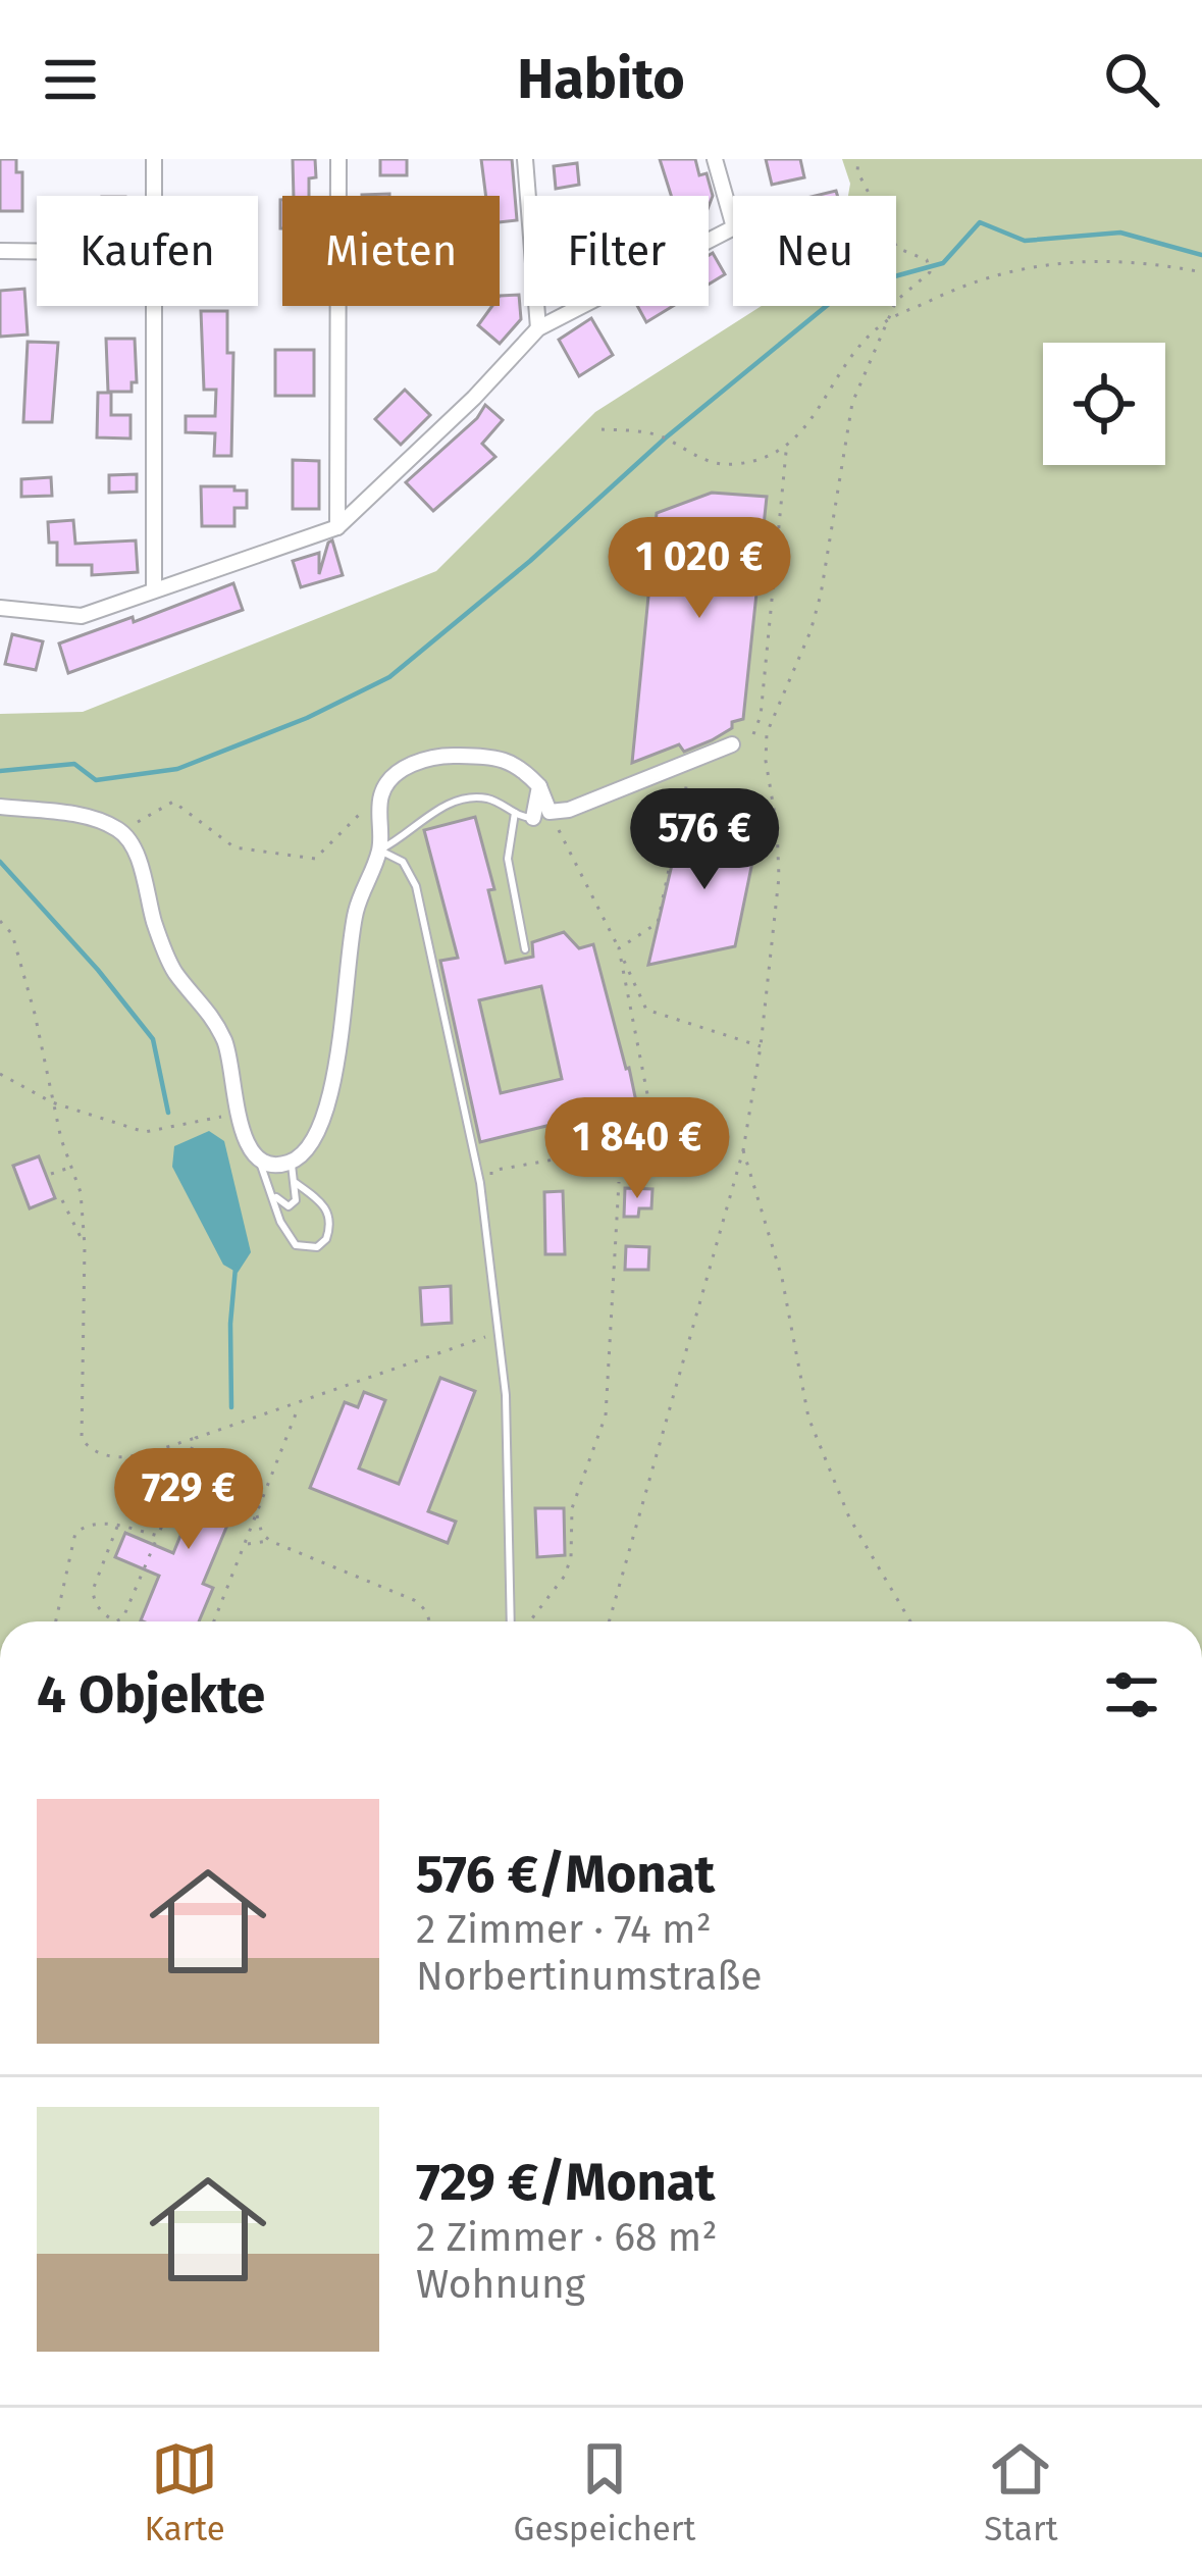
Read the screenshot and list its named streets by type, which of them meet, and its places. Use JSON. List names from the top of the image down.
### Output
{
  "page": {
    "header": "Habito",
    "chip": [
      "Kaufen",
      "Mieten",
      "Filter",
      "Neu"
    ],
    "price": [
      "1 020 €",
      "576 €",
      "1 840 €",
      "729 €"
    ],
    "heading": "4 Objekte",
    "list": [
      {
        "name": "576 €/Monat",
        "note": "2 Zimmer · 74 m² · Norbertinumstraße"
      },
      {
        "name": "729 €/Monat",
        "note": "2 Zimmer · 68 m² · Wohnung"
      }
    ],
    "tabs": ["Karte", "Gespeichert", "Start"]
  }
}
